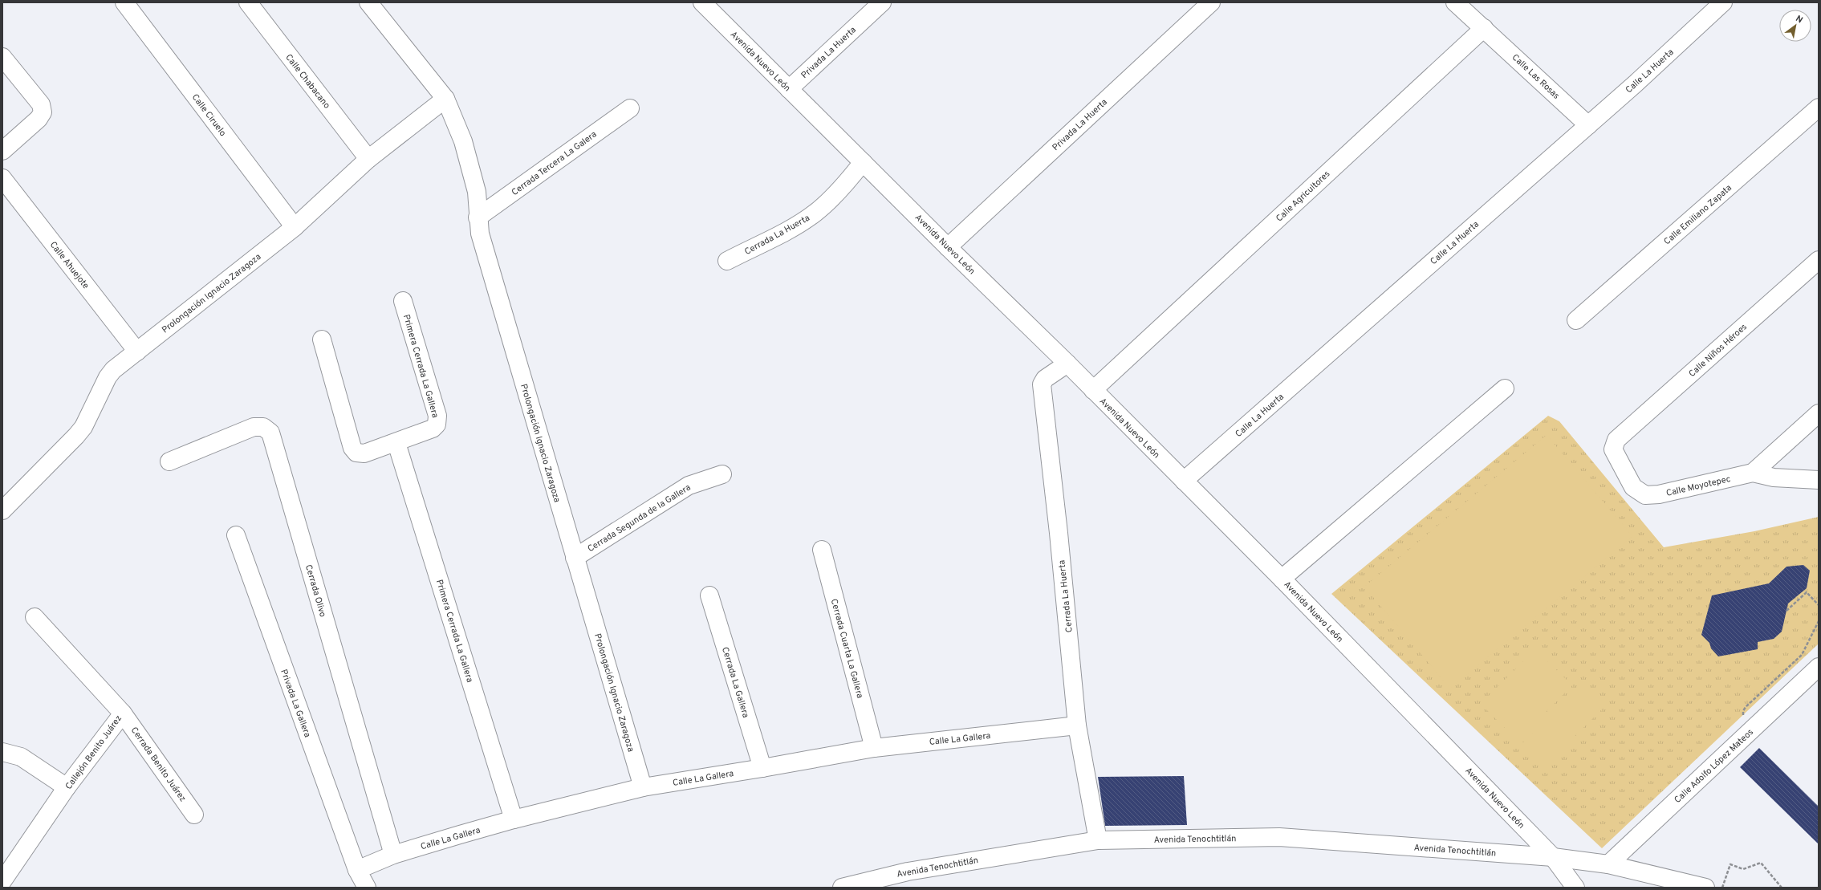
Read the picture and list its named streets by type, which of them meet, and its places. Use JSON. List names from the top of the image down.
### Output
{
  "streets": {
    "street": [
      "Privada La Huerta",
      "Avenida Nuevo León",
      "Calle La Huerta",
      "Calle Las Rosas",
      "Calle Chabacano",
      "Calle Ciruelo",
      "Cerrada Tercera La Galera",
      "Calle Agricultores",
      "Calle Emiliano Zapata",
      "Cerrada La Huerta",
      "Calle Ahuejote",
      "Prolongación Ignacio Zaragoza",
      "Calle Niños Héroes",
      "Primera Cerrada La Gallera",
      "Calle Moyotepec",
      "Cerrada Segunda de la Gallera",
      "Cerrada Olivo",
      "Cerrada Cuarta La Gallera",
      "Cerrada La Gallera",
      "Privada La Gallera",
      "Calle La Gallera",
      "Callejón Benito Juárez",
      "Cerrada Benito Juárez",
      "Calle Adolfo López Mateos",
      "Avenida Tenochtitlán"
    ]
  },
  "crossings": [
    ["Privada La Huerta", "Avenida Nuevo León"],
    ["Avenida Nuevo León", "Calle La Huerta"],
    ["Avenida Nuevo León", "Calle Agricultores"],
    ["Avenida Nuevo León", "Cerrada La Huerta"],
    ["Avenida Nuevo León", "Avenida Tenochtitlán"],
    ["Calle La Huerta", "Calle Las Rosas"],
    ["Calle Las Rosas", "Calle Agricultores"],
    ["Calle Chabacano", "Prolongación Ignacio Zaragoza"],
    ["Calle Ciruelo", "Prolongación Ignacio Zaragoza"],
    ["Cerrada Tercera La Galera", "Prolongación Ignacio Zaragoza"],
    ["Cerrada La Huerta", "Calle La Gallera"],
    ["Cerrada La Huerta", "Avenida Tenochtitlán"],
    ["Calle Ahuejote", "Prolongación Ignacio Zaragoza"],
    ["Prolongación Ignacio Zaragoza", "Cerrada Segunda de la Gallera"],
    ["Prolongación Ignacio Zaragoza", "Calle La Gallera"],
    ["Calle Niños Héroes", "Calle Moyotepec"],
    ["Primera Cerrada La Gallera", "Calle La Gallera"],
    ["Cerrada Olivo", "Calle La Gallera"],
    ["Cerrada Cuarta La Gallera", "Calle La Gallera"],
    ["Cerrada La Gallera", "Calle La Gallera"],
    ["Privada La Gallera", "Calle La Gallera"],
    ["Callejón Benito Juárez", "Cerrada Benito Juárez"],
    ["Calle Adolfo López Mateos", "Avenida Tenochtitlán"]
  ],
  "north": "top right"
}
